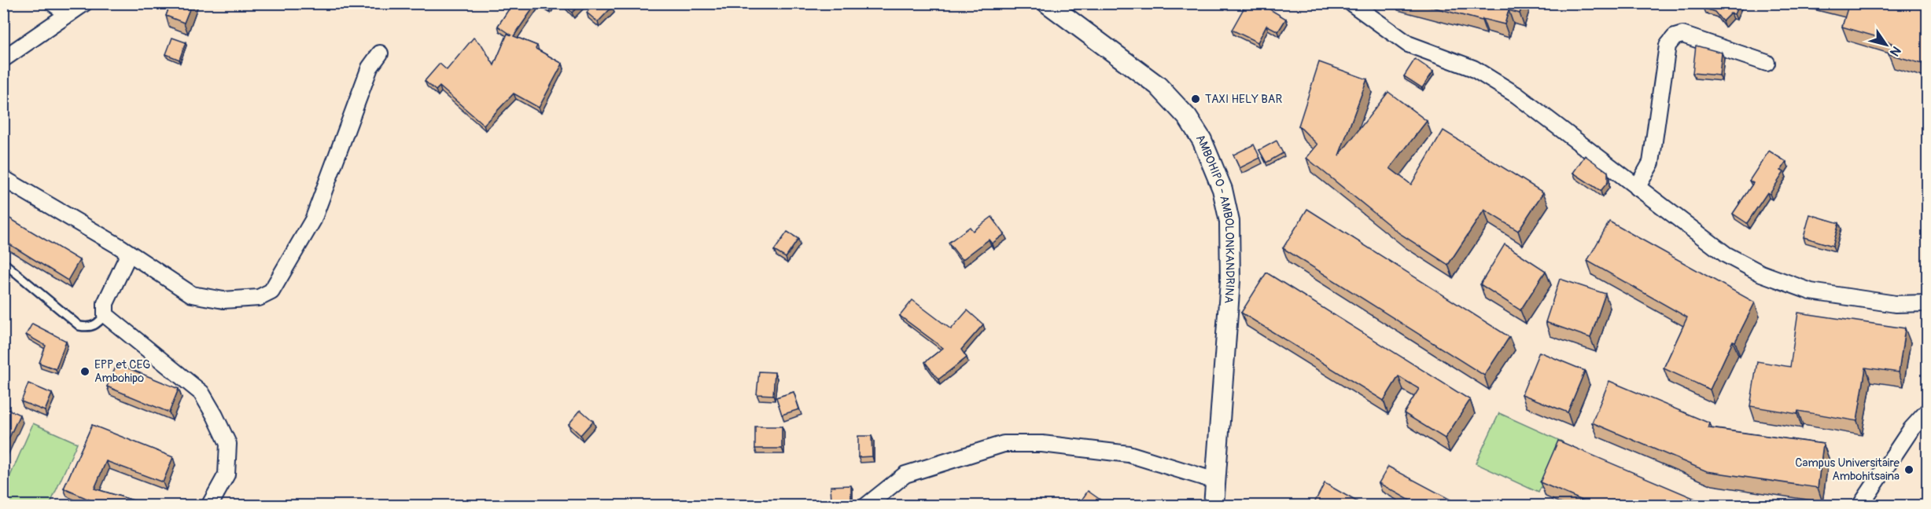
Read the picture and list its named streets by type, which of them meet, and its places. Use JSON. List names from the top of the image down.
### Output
{
  "streets": {
    "street": ["AMBOHIPO - AMBOLONKANDRINA"]
  },
  "places": ["TAXI HELY BAR", "EPP et CEG Ambohipo", "Campus Universitaire Ambohitsaina"],
  "north": "bottom right"
}
